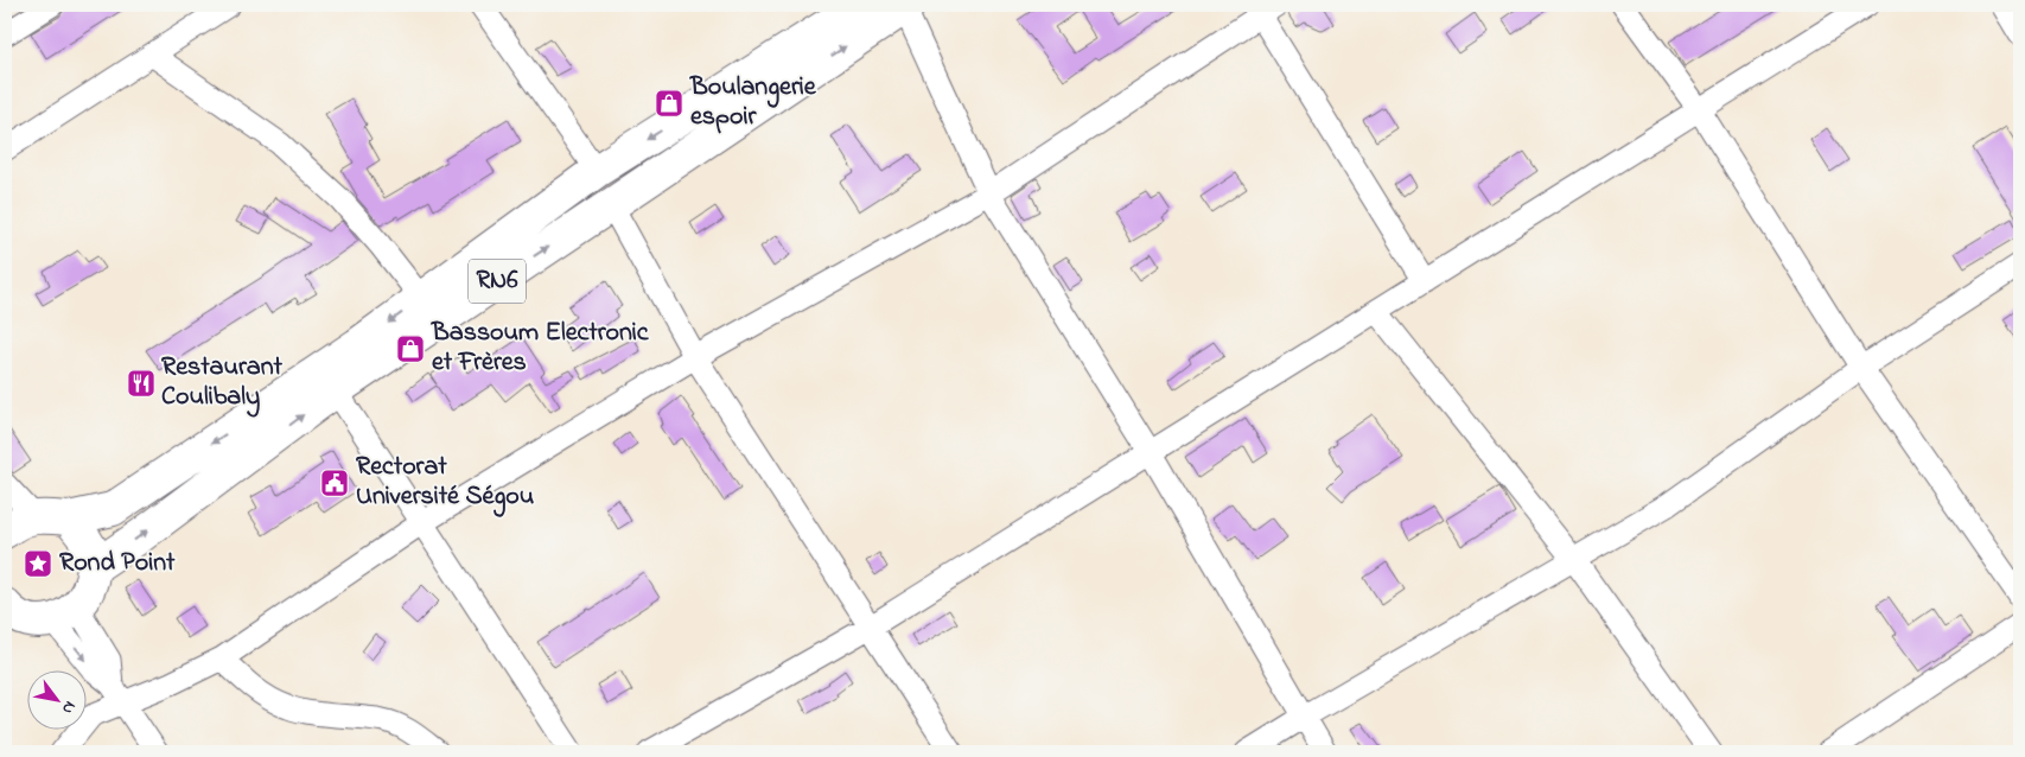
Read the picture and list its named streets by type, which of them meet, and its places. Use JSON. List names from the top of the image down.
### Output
{
  "streets": {
    "highway": ["RN6"]
  },
  "places": {
    "shop": ["Boulangerie espoir", "Bassoum Electronic et Frères"],
    "restaurant": ["Restaurant Coulibaly"],
    "public building": ["Rectorat Université Ségou"],
    "place": ["Rond Point"]
  },
  "north": "bottom right"
}
